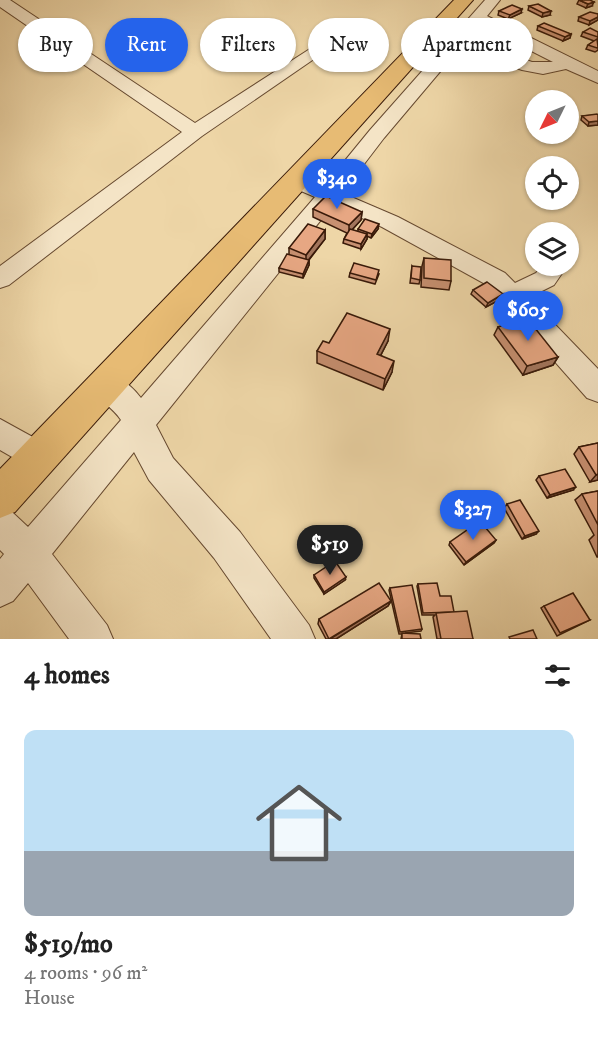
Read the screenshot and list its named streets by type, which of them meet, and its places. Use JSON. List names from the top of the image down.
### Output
{
  "north": "bottom left",
  "page": {
    "chip": [
      "Buy",
      "Rent",
      "Filters",
      "New",
      "Apartment"
    ],
    "price": [
      "$340",
      "$605",
      "$327",
      "$519"
    ],
    "heading": "4 homes",
    "list": [
      {
        "name": "$519/mo",
        "note": "4 rooms · 96 m² · House"
      }
    ]
  }
}
